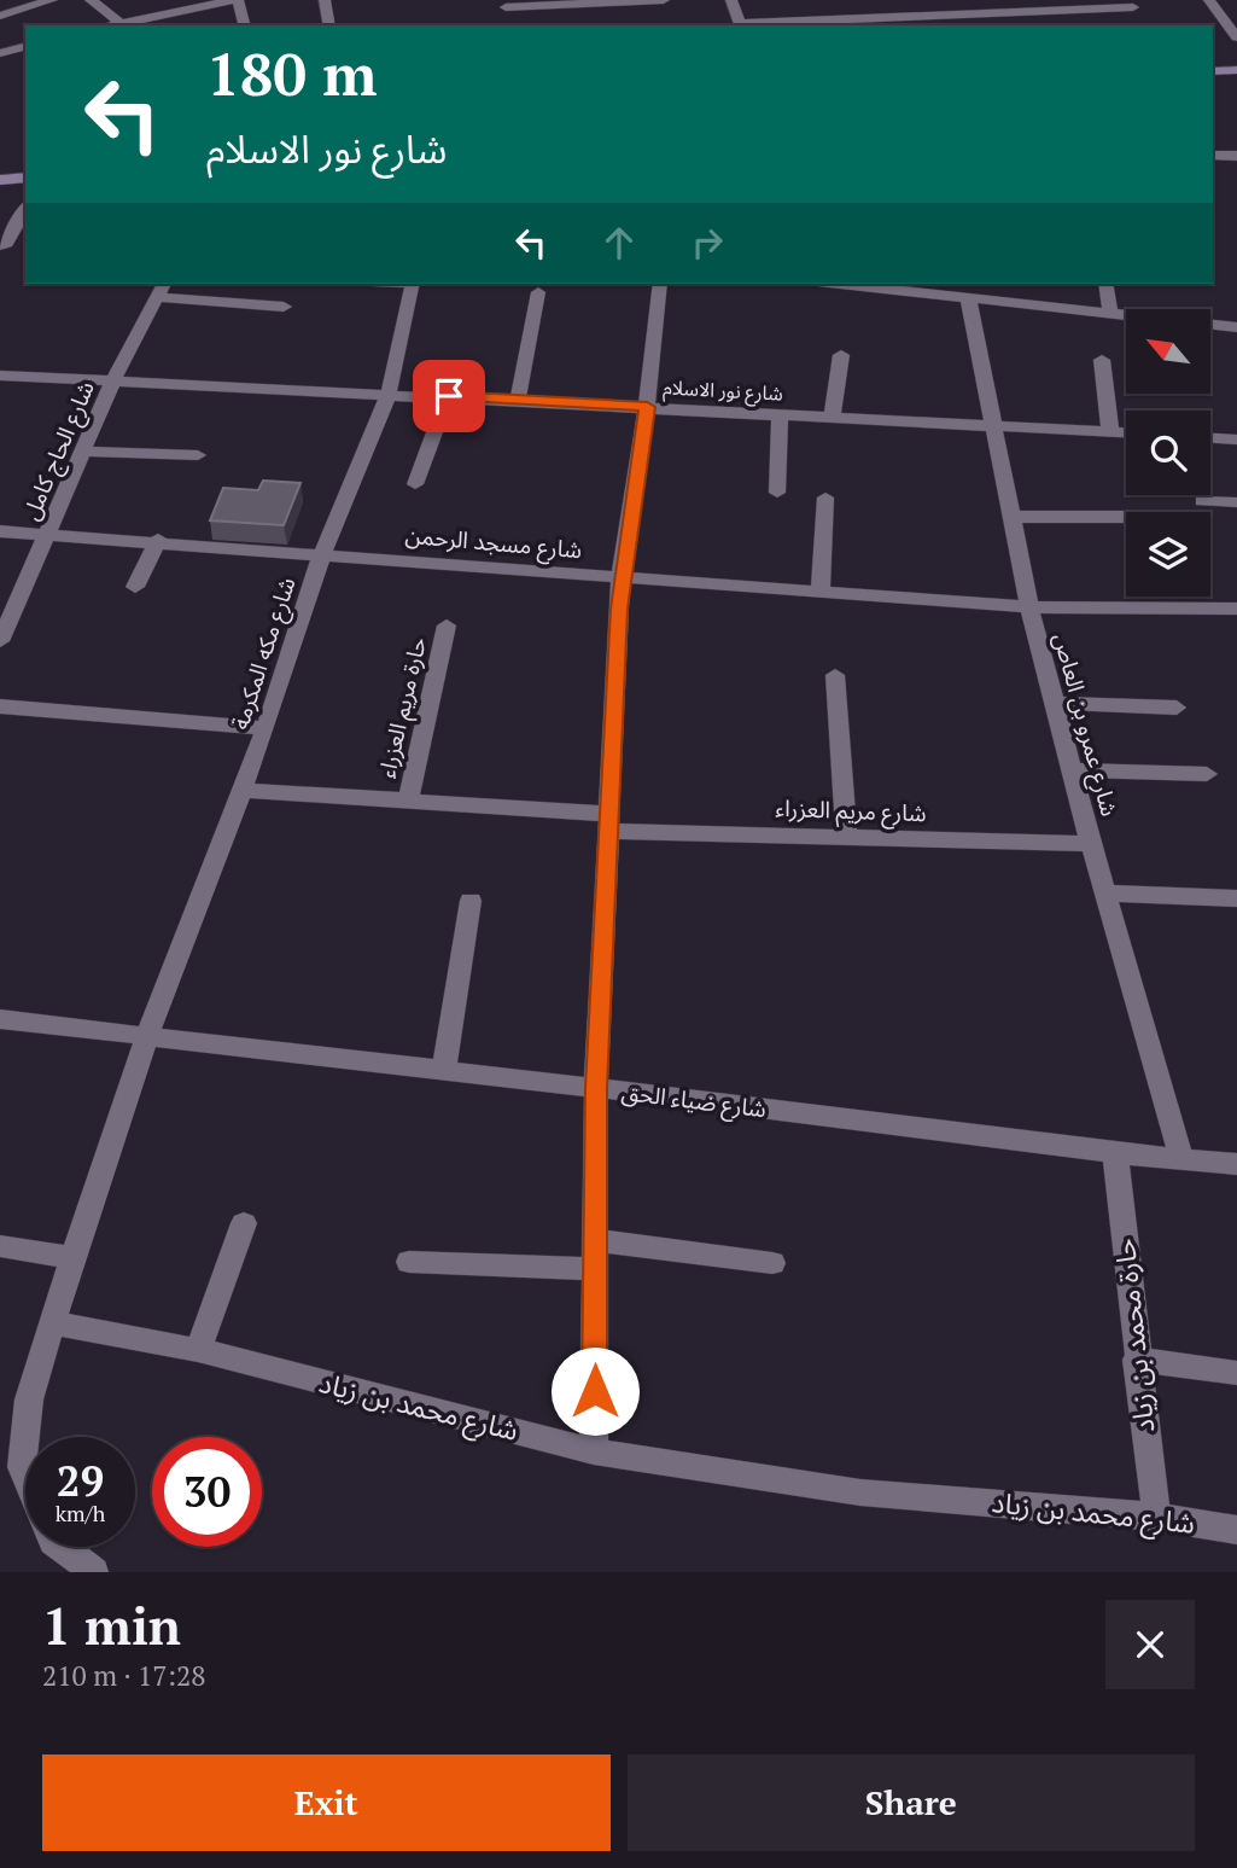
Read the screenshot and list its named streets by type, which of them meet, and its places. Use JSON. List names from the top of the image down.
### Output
{
  "streets": {
    "street": [
      "شارع نور الاسلام",
      "شارع الحاج كامل",
      "شارع مسجد الرحمن",
      "شارع مكه المكرمة",
      "حارة مريم العزراء",
      "شارع عمرو بن العاص",
      "شارع مريم العزراء",
      "شارع ضياء الحق",
      "حارة محمد بن زياد",
      "شارع محمد بن زياد"
    ]
  },
  "crossings": [
    ["شارع نور الاسلام", "شارع الحاج كامل"],
    ["شارع نور الاسلام", "شارع مكه المكرمة"],
    ["شارع نور الاسلام", "شارع عمرو بن العاص"],
    ["شارع الحاج كامل", "شارع مسجد الرحمن"],
    ["شارع مسجد الرحمن", "شارع مكه المكرمة"],
    ["شارع مسجد الرحمن", "شارع عمرو بن العاص"],
    ["شارع مكه المكرمة", "شارع مريم العزراء"],
    ["شارع مكه المكرمة", "شارع ضياء الحق"],
    ["حارة مريم العزراء", "شارع مريم العزراء"],
    ["شارع عمرو بن العاص", "شارع مريم العزراء"],
    ["شارع عمرو بن العاص", "شارع ضياء الحق"],
    ["شارع ضياء الحق", "حارة محمد بن زياد"],
    ["حارة محمد بن زياد", "شارع محمد بن زياد"]
  ],
  "north": "top left",
  "page": {
    "turn": ["180 m", "شارع نور الاسلام"],
    "speed": "29 km/h",
    "limit": "30",
    "heading": ["1 min", "210 m · 17:28"],
    "buttons": ["Exit", "Share"]
  }
}
